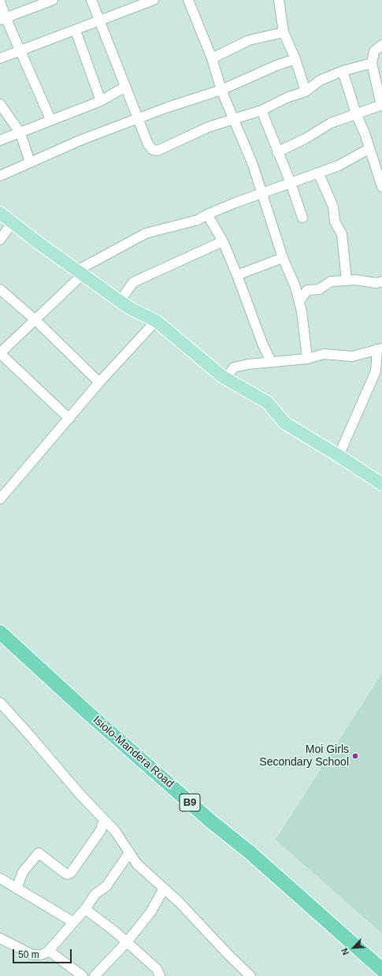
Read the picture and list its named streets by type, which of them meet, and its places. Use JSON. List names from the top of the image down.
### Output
{
  "streets": {
    "highway": ["Isiolo-Mandera Road", "B9"]
  },
  "places": ["Moi Girls Secondary School"],
  "scale_bar": "50 m",
  "north": "bottom left"
}
